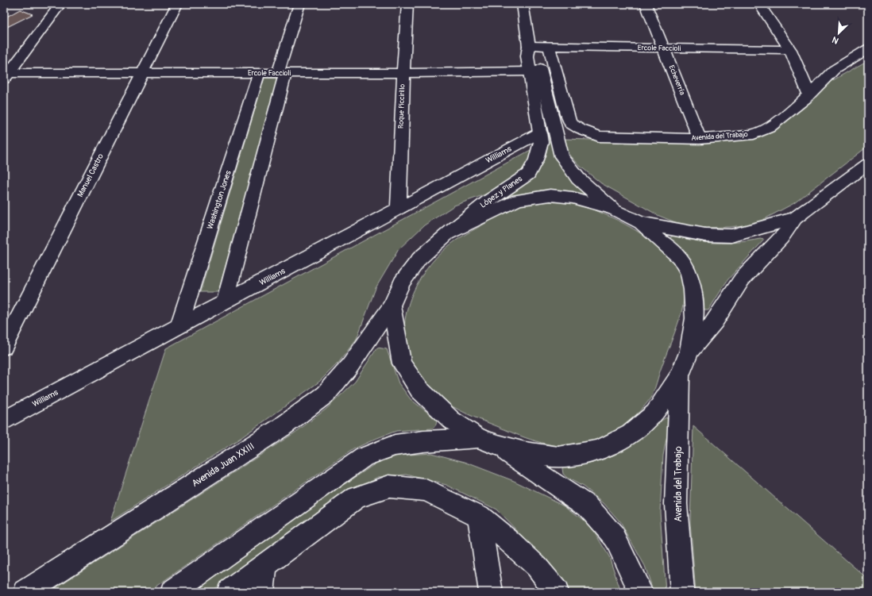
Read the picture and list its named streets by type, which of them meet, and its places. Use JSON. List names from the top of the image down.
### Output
{
  "streets": {
    "street": [
      "Ercole Faccioli",
      "Echeverría",
      "Roque Piccirillo",
      "Avenida del Trabajo",
      "Williams",
      "Manuel Castro",
      "López y Planes",
      "Washington Jones",
      "Avenida Juan XXIII"
    ]
  },
  "crossings": [
    ["Ercole Faccioli", "Echeverría"],
    ["Ercole Faccioli", "Roque Piccirillo"],
    ["Ercole Faccioli", "Avenida del Trabajo"],
    ["Ercole Faccioli", "Manuel Castro"],
    ["Ercole Faccioli", "López y Planes"],
    ["Ercole Faccioli", "Washington Jones"],
    ["Echeverría", "Avenida del Trabajo"],
    ["Roque Piccirillo", "Williams"],
    ["Williams", "López y Planes"],
    ["Williams", "Washington Jones"],
    ["López y Planes", "Avenida Juan XXIII"]
  ],
  "north": "bottom left"
}
